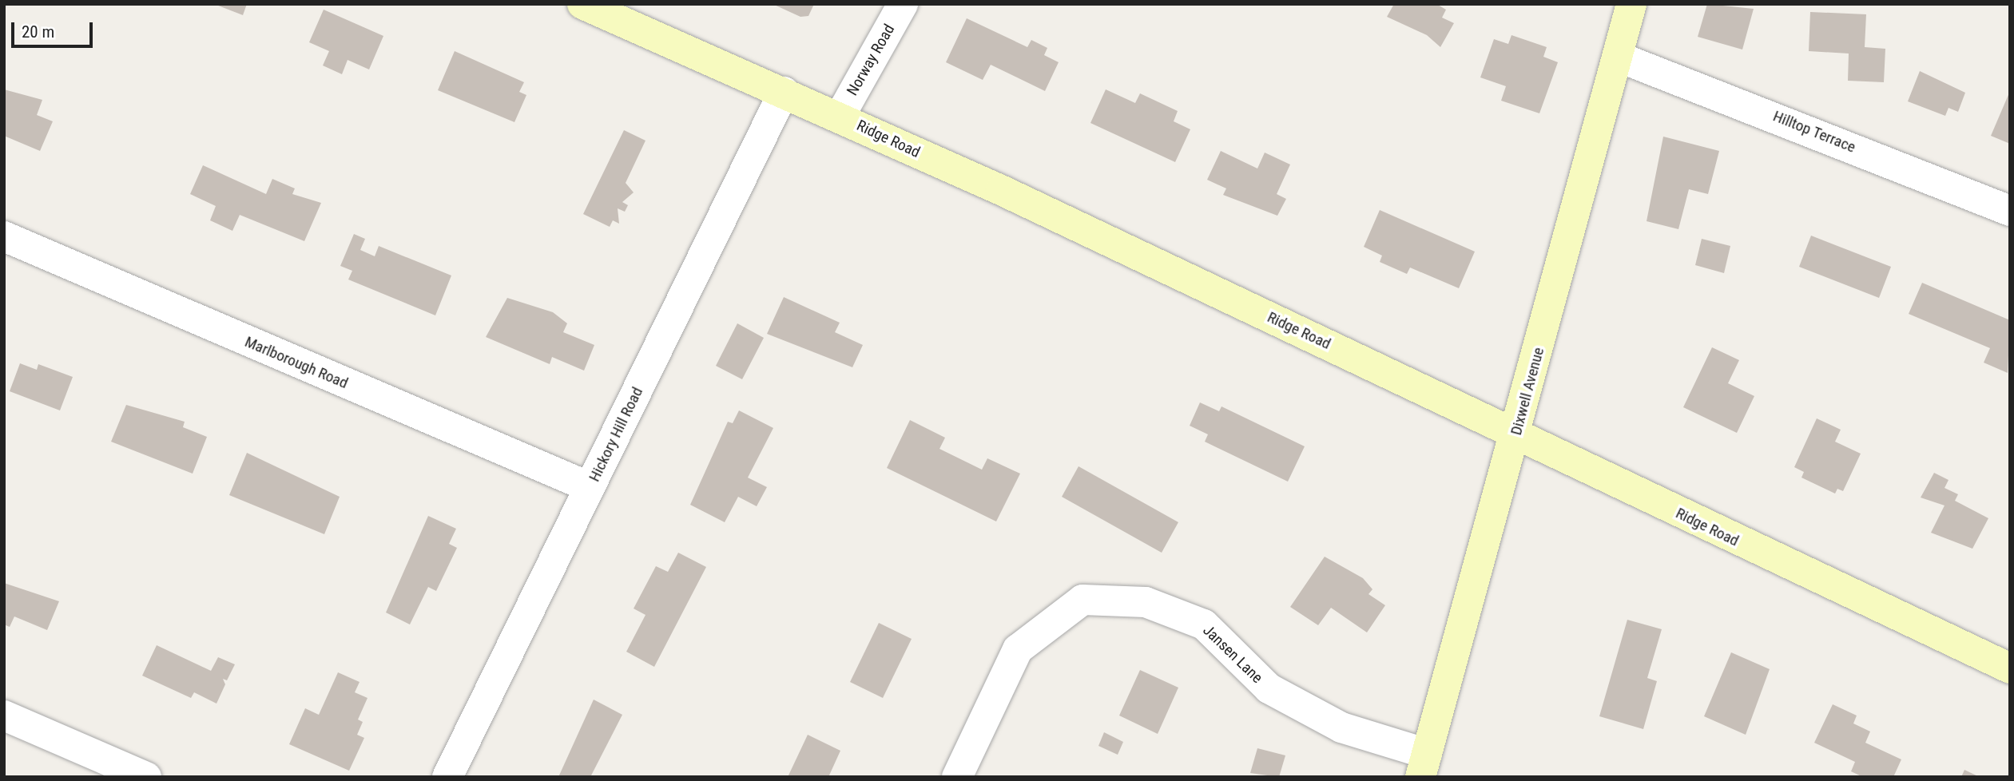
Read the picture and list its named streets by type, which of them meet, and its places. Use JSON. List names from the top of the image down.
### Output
{
  "streets": {
    "main road": ["Ridge Road", "Dixwell Avenue"],
    "street": [
      "Norway Road",
      "Hilltop Terrace",
      "Marlborough Road",
      "Hickory Hill Road",
      "Jansen Lane"
    ]
  },
  "crossings": [
    ["Norway Road", "Ridge Road"],
    ["Hilltop Terrace", "Dixwell Avenue"],
    ["Ridge Road", "Dixwell Avenue"],
    ["Ridge Road", "Hickory Hill Road"],
    ["Marlborough Road", "Hickory Hill Road"],
    ["Dixwell Avenue", "Jansen Lane"]
  ],
  "scale_bar": "20 m"
}
